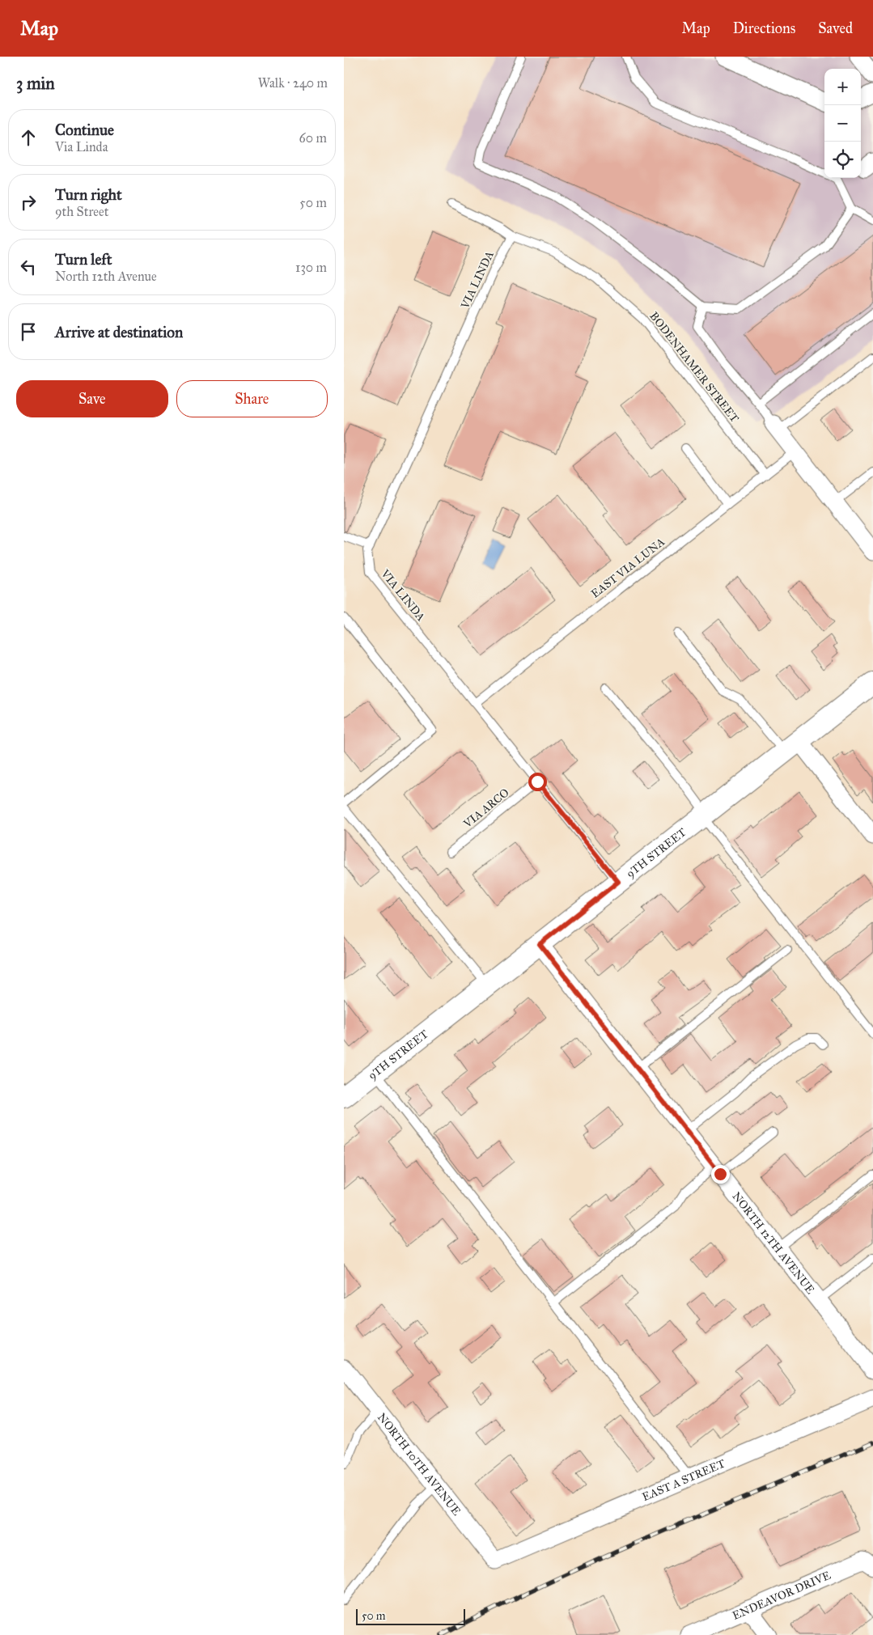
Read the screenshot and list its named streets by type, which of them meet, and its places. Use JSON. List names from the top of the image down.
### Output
{
  "streets": {
    "street": [
      "9TH STREET",
      "NORTH 12TH AVENUE",
      "NORTH 10TH AVENUE",
      "EAST A STREET",
      "ENDEAVOR DRIVE"
    ],
    "lane": [
      "VIA LINDA",
      "BODENHAMER STREET",
      "EAST VIA LUNA",
      "VIA ARCO"
    ]
  },
  "crossings": [
    ["VIA LINDA", "BODENHAMER STREET"],
    ["VIA LINDA", "EAST VIA LUNA"],
    ["VIA LINDA", "VIA ARCO"],
    ["VIA LINDA", "9TH STREET"],
    ["BODENHAMER STREET", "EAST VIA LUNA"],
    ["9TH STREET", "NORTH 12TH AVENUE"],
    ["NORTH 10TH AVENUE", "EAST A STREET"]
  ],
  "scale_bar": "50 m",
  "page": {
    "header": "Map",
    "nav": ["Map", "Directions", "Saved"],
    "heading": ["3 min", "Walk · 240 m"],
    "map_buttons": ["+", "−"],
    "list": [
      ["Continue", "Via Linda", "60 m"],
      ["Turn right", "9th Street", "50 m"],
      ["Turn left", "North 12th Avenue", "130 m"],
      "Arrive at destination"
    ],
    "buttons": ["Save", "Share"],
    "scale": "50 m"
  }
}
